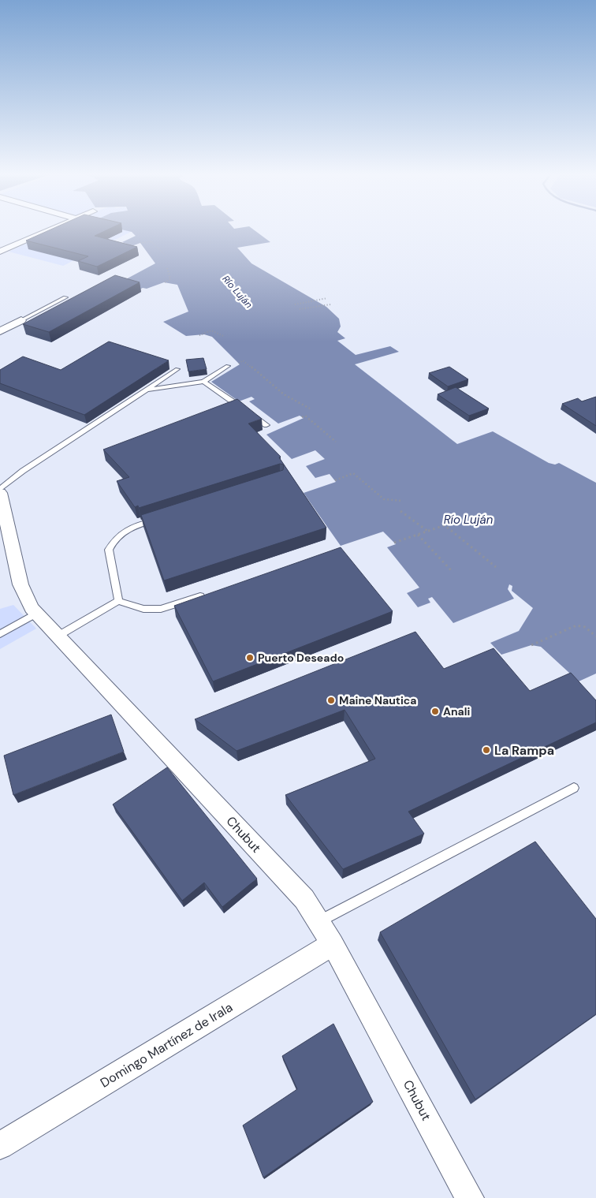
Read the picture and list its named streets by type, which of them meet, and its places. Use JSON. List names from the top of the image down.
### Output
{
  "streets": {
    "street": ["Chubut", "Domingo Martínez de Irala"]
  },
  "crossings": [
    ["Chubut", "Domingo Martínez de Irala"]
  ],
  "water": ["Río Luján"],
  "places": [
    "Puerto Deseado",
    "Maine Nautica",
    "Anali",
    "La Rampa"
  ]
}
